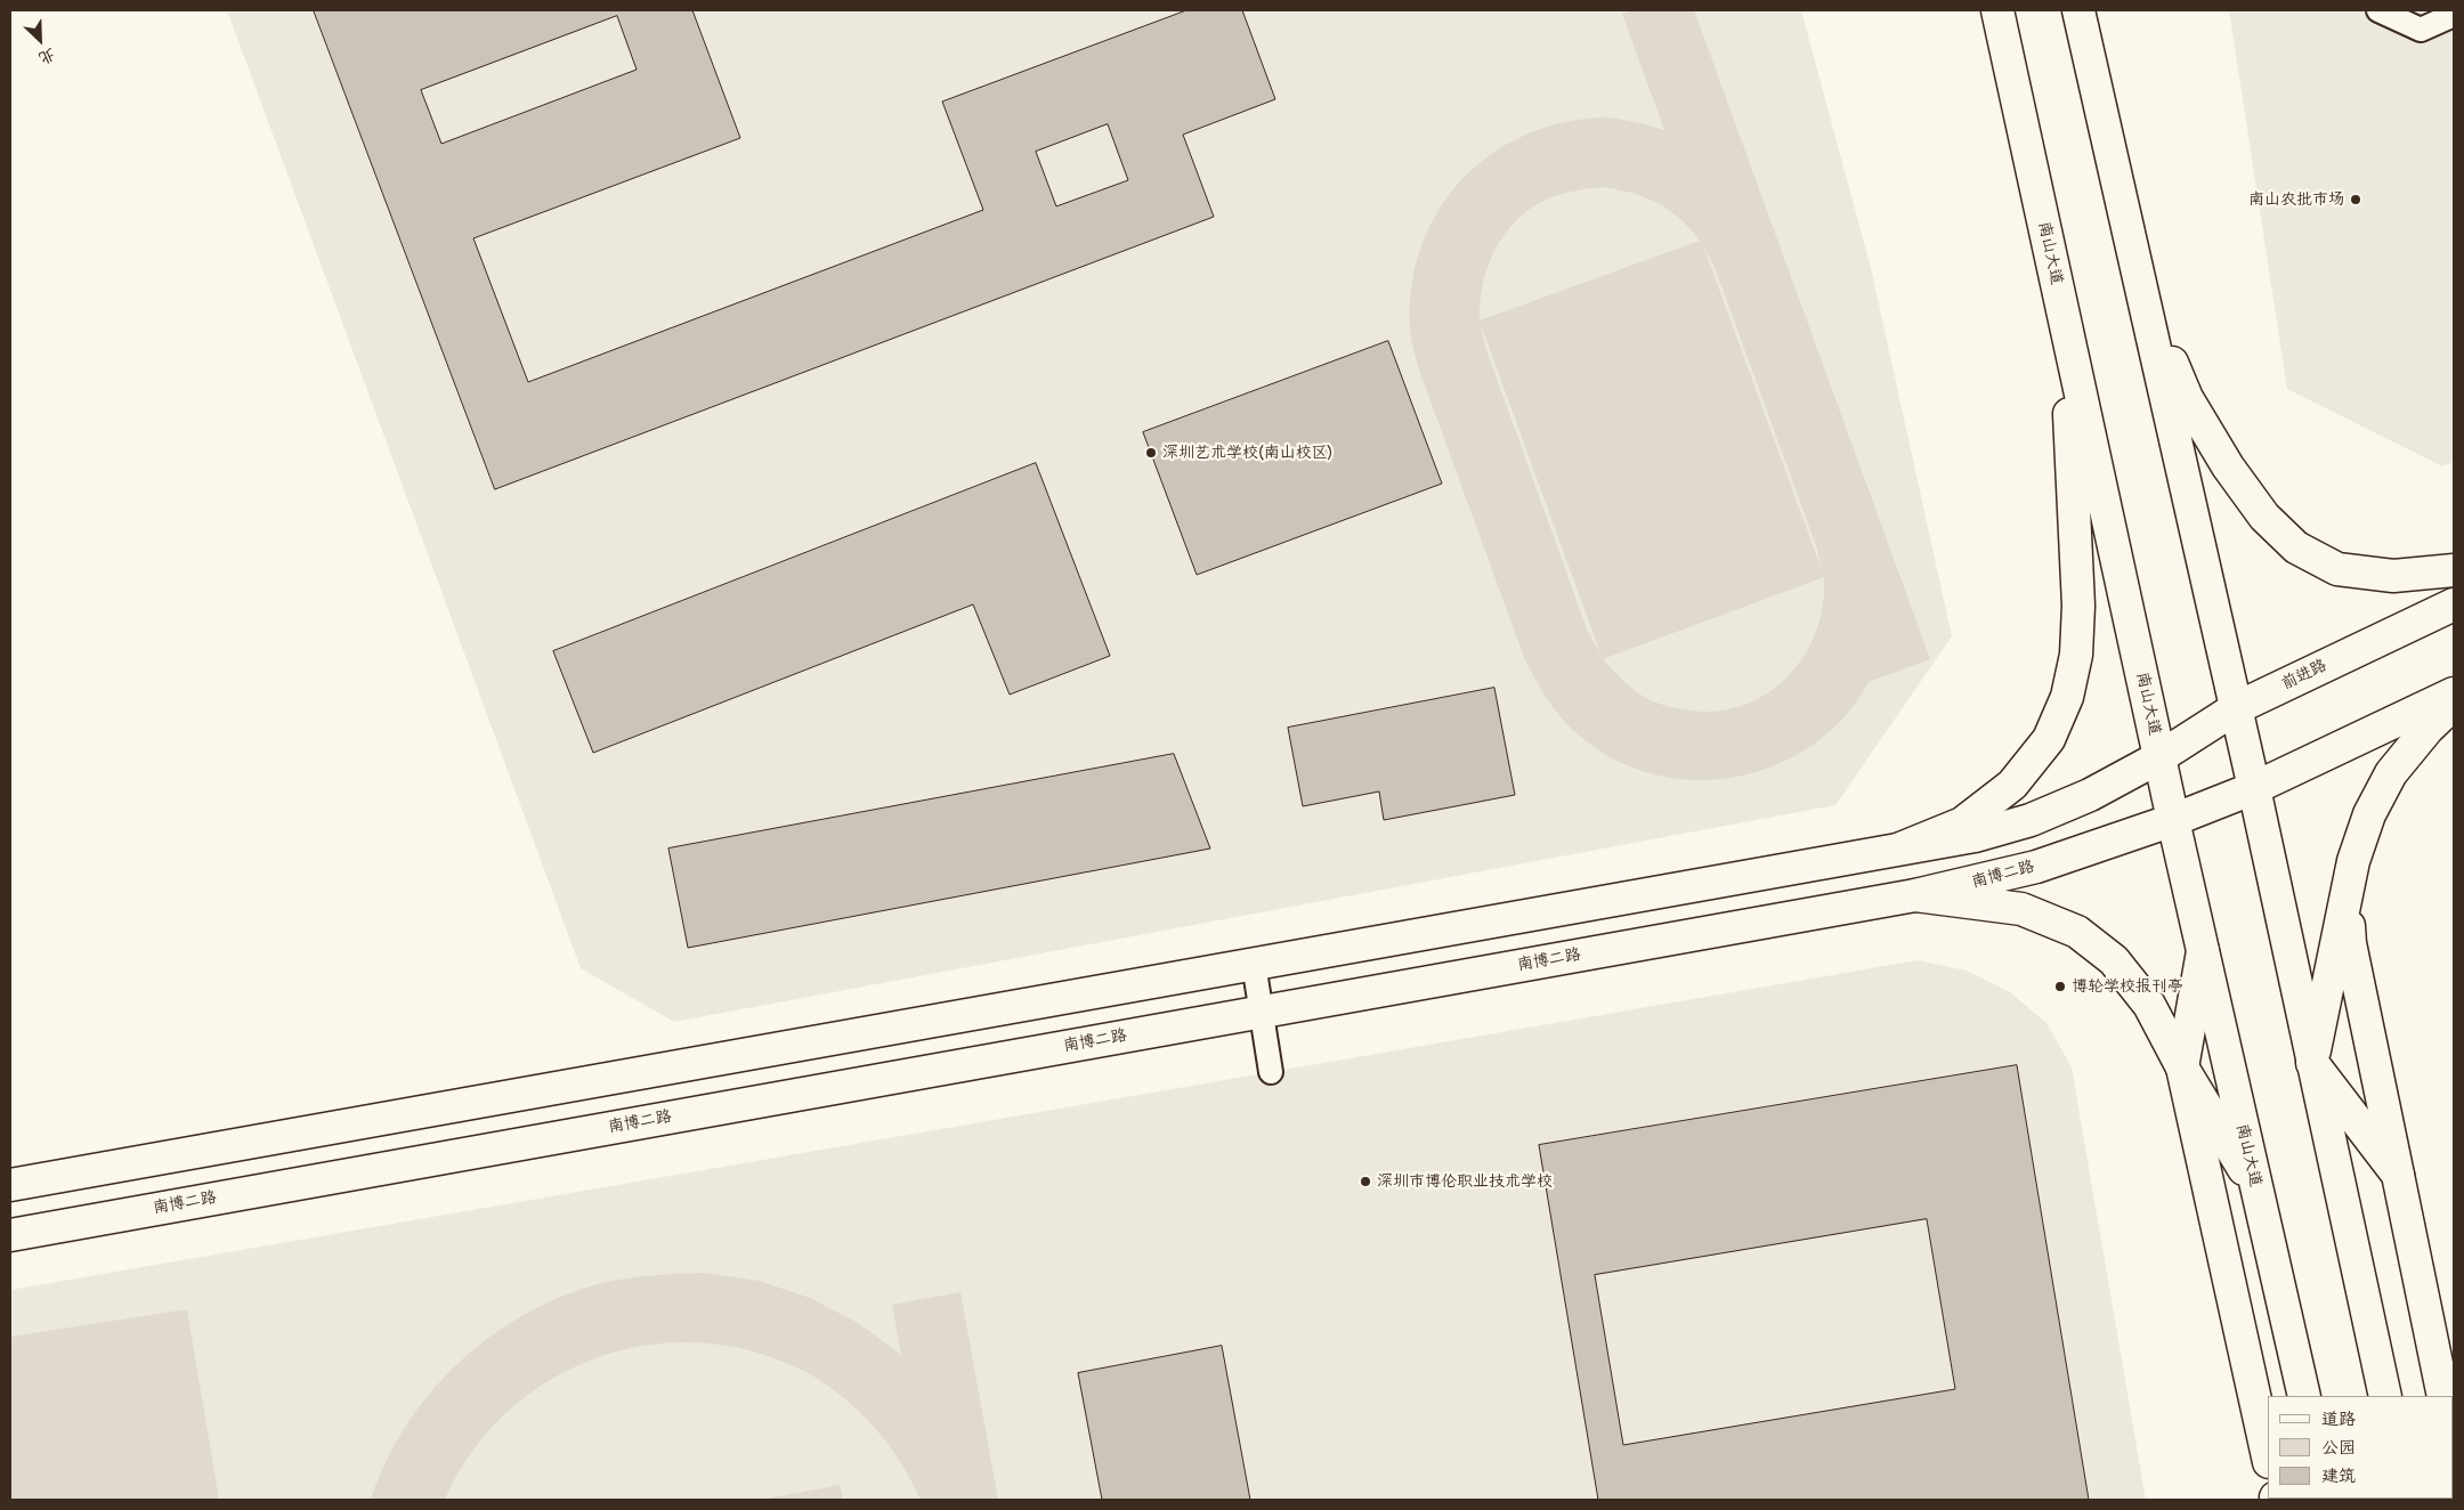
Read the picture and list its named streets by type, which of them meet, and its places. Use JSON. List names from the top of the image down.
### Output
{
  "streets": {
    "main road": ["南山大道", "前进路", "南博二路"]
  },
  "crossings": [
    ["南山大道", "前进路"],
    ["南山大道", "南博二路"]
  ],
  "places": [
    "南山农批市场",
    "深圳艺术学校(南山校区)",
    "博轮学校报刊亭",
    "深圳市博伦职业技术学校"
  ],
  "legend": ["道路", "公园", "建筑"],
  "north": "bottom right"
}
